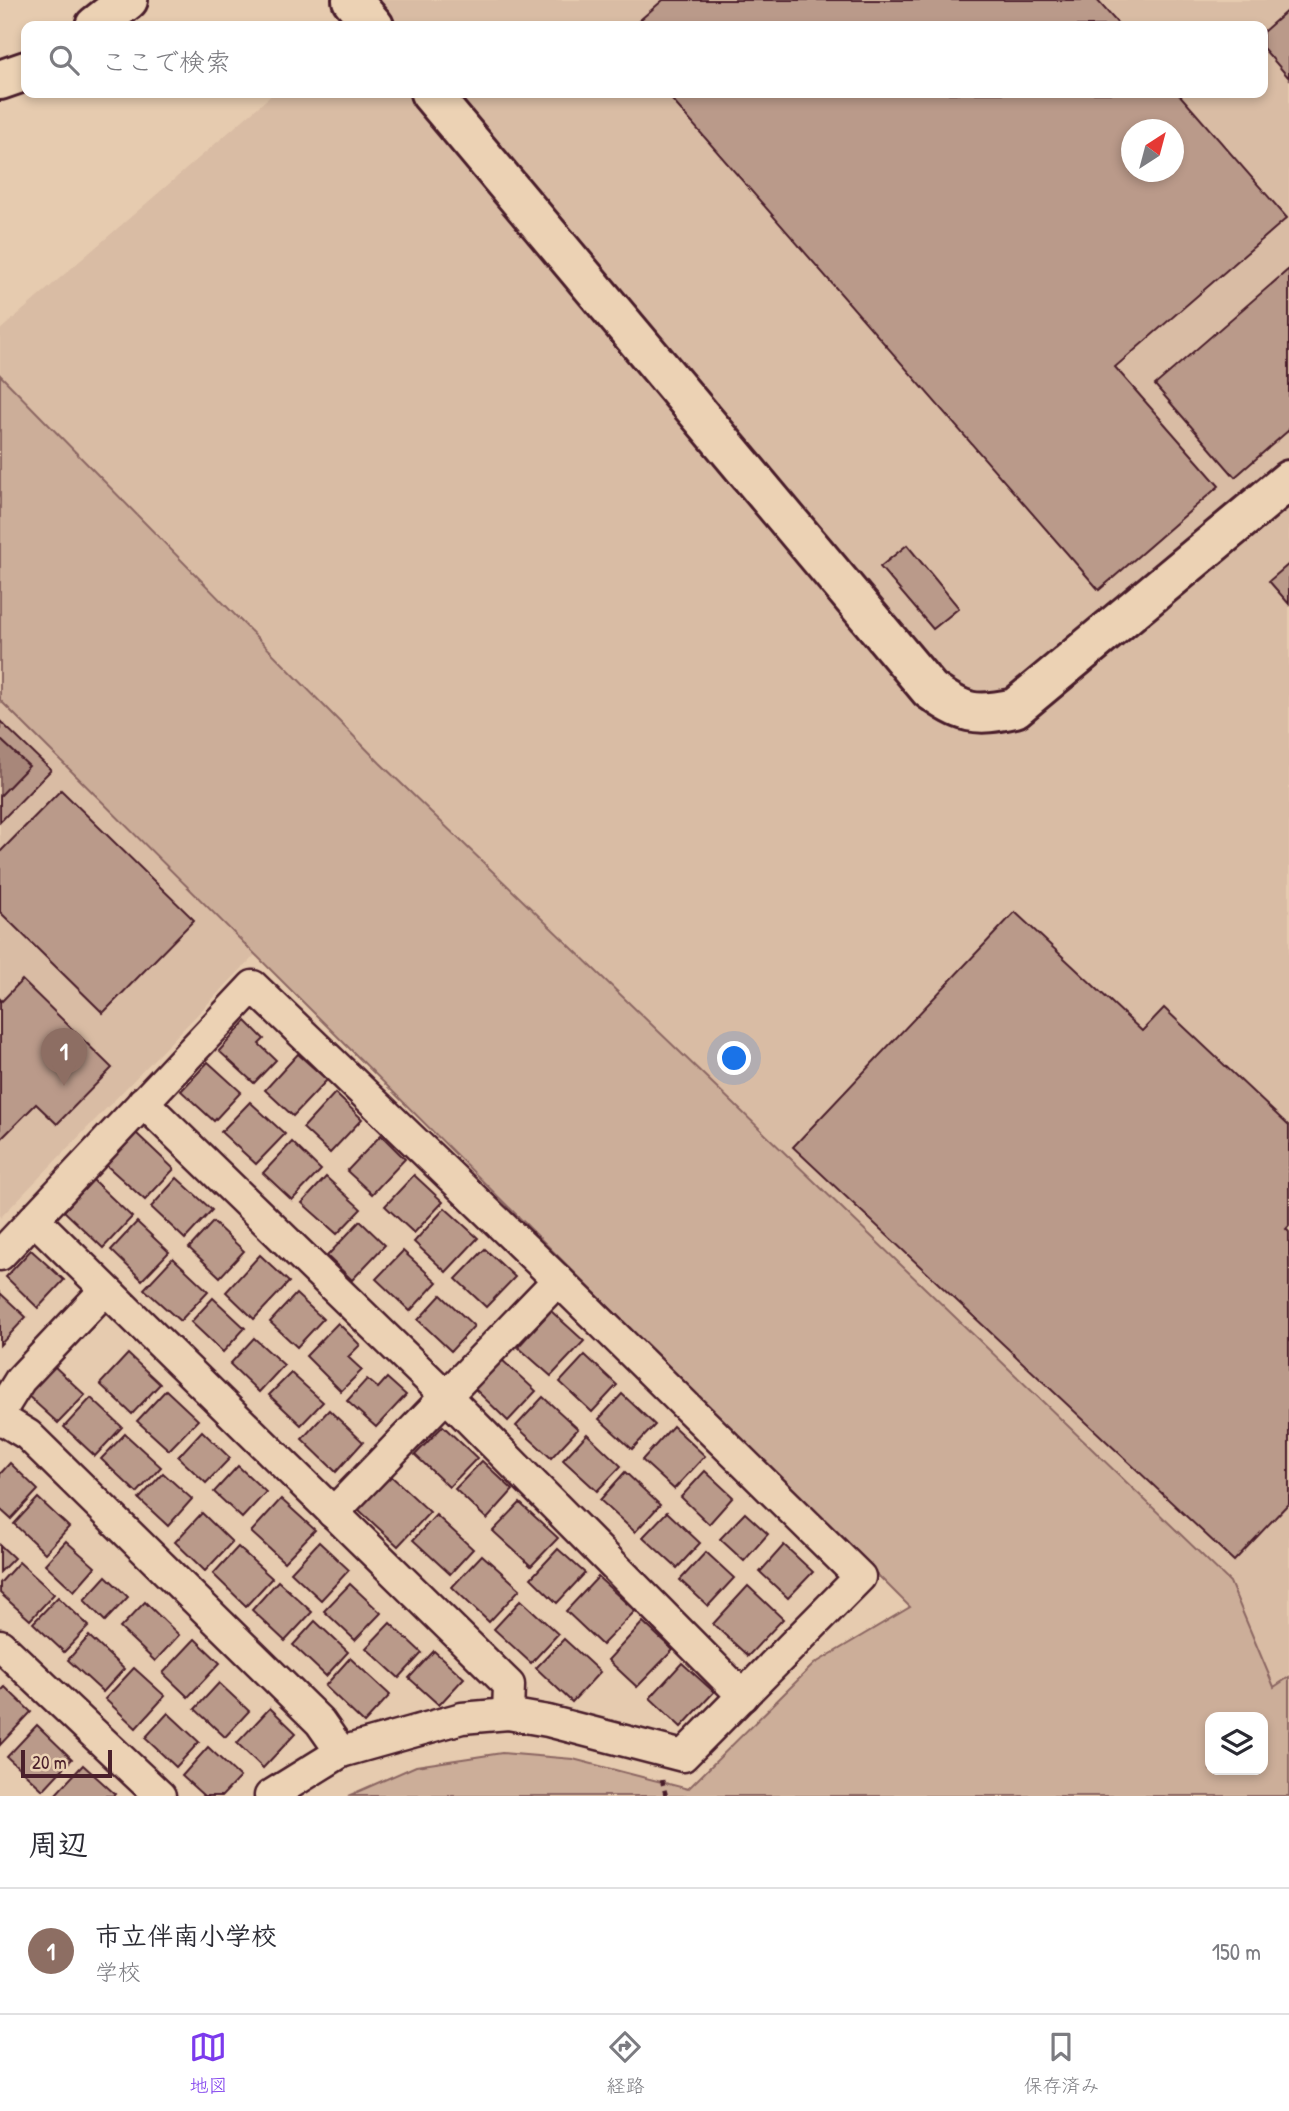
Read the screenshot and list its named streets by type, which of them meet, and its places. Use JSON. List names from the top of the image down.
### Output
{
  "scale_bar": "20 m",
  "north": "top right",
  "page": {
    "search": "ここで検索",
    "pins": "1",
    "scale": "20 m",
    "heading": "周辺",
    "list": [
      {
        "mark": "1",
        "name": "市立伴南小学校",
        "note": "学校",
        "value": "150 m"
      }
    ],
    "nav": ["地図", "経路", "保存済み"]
  }
}
